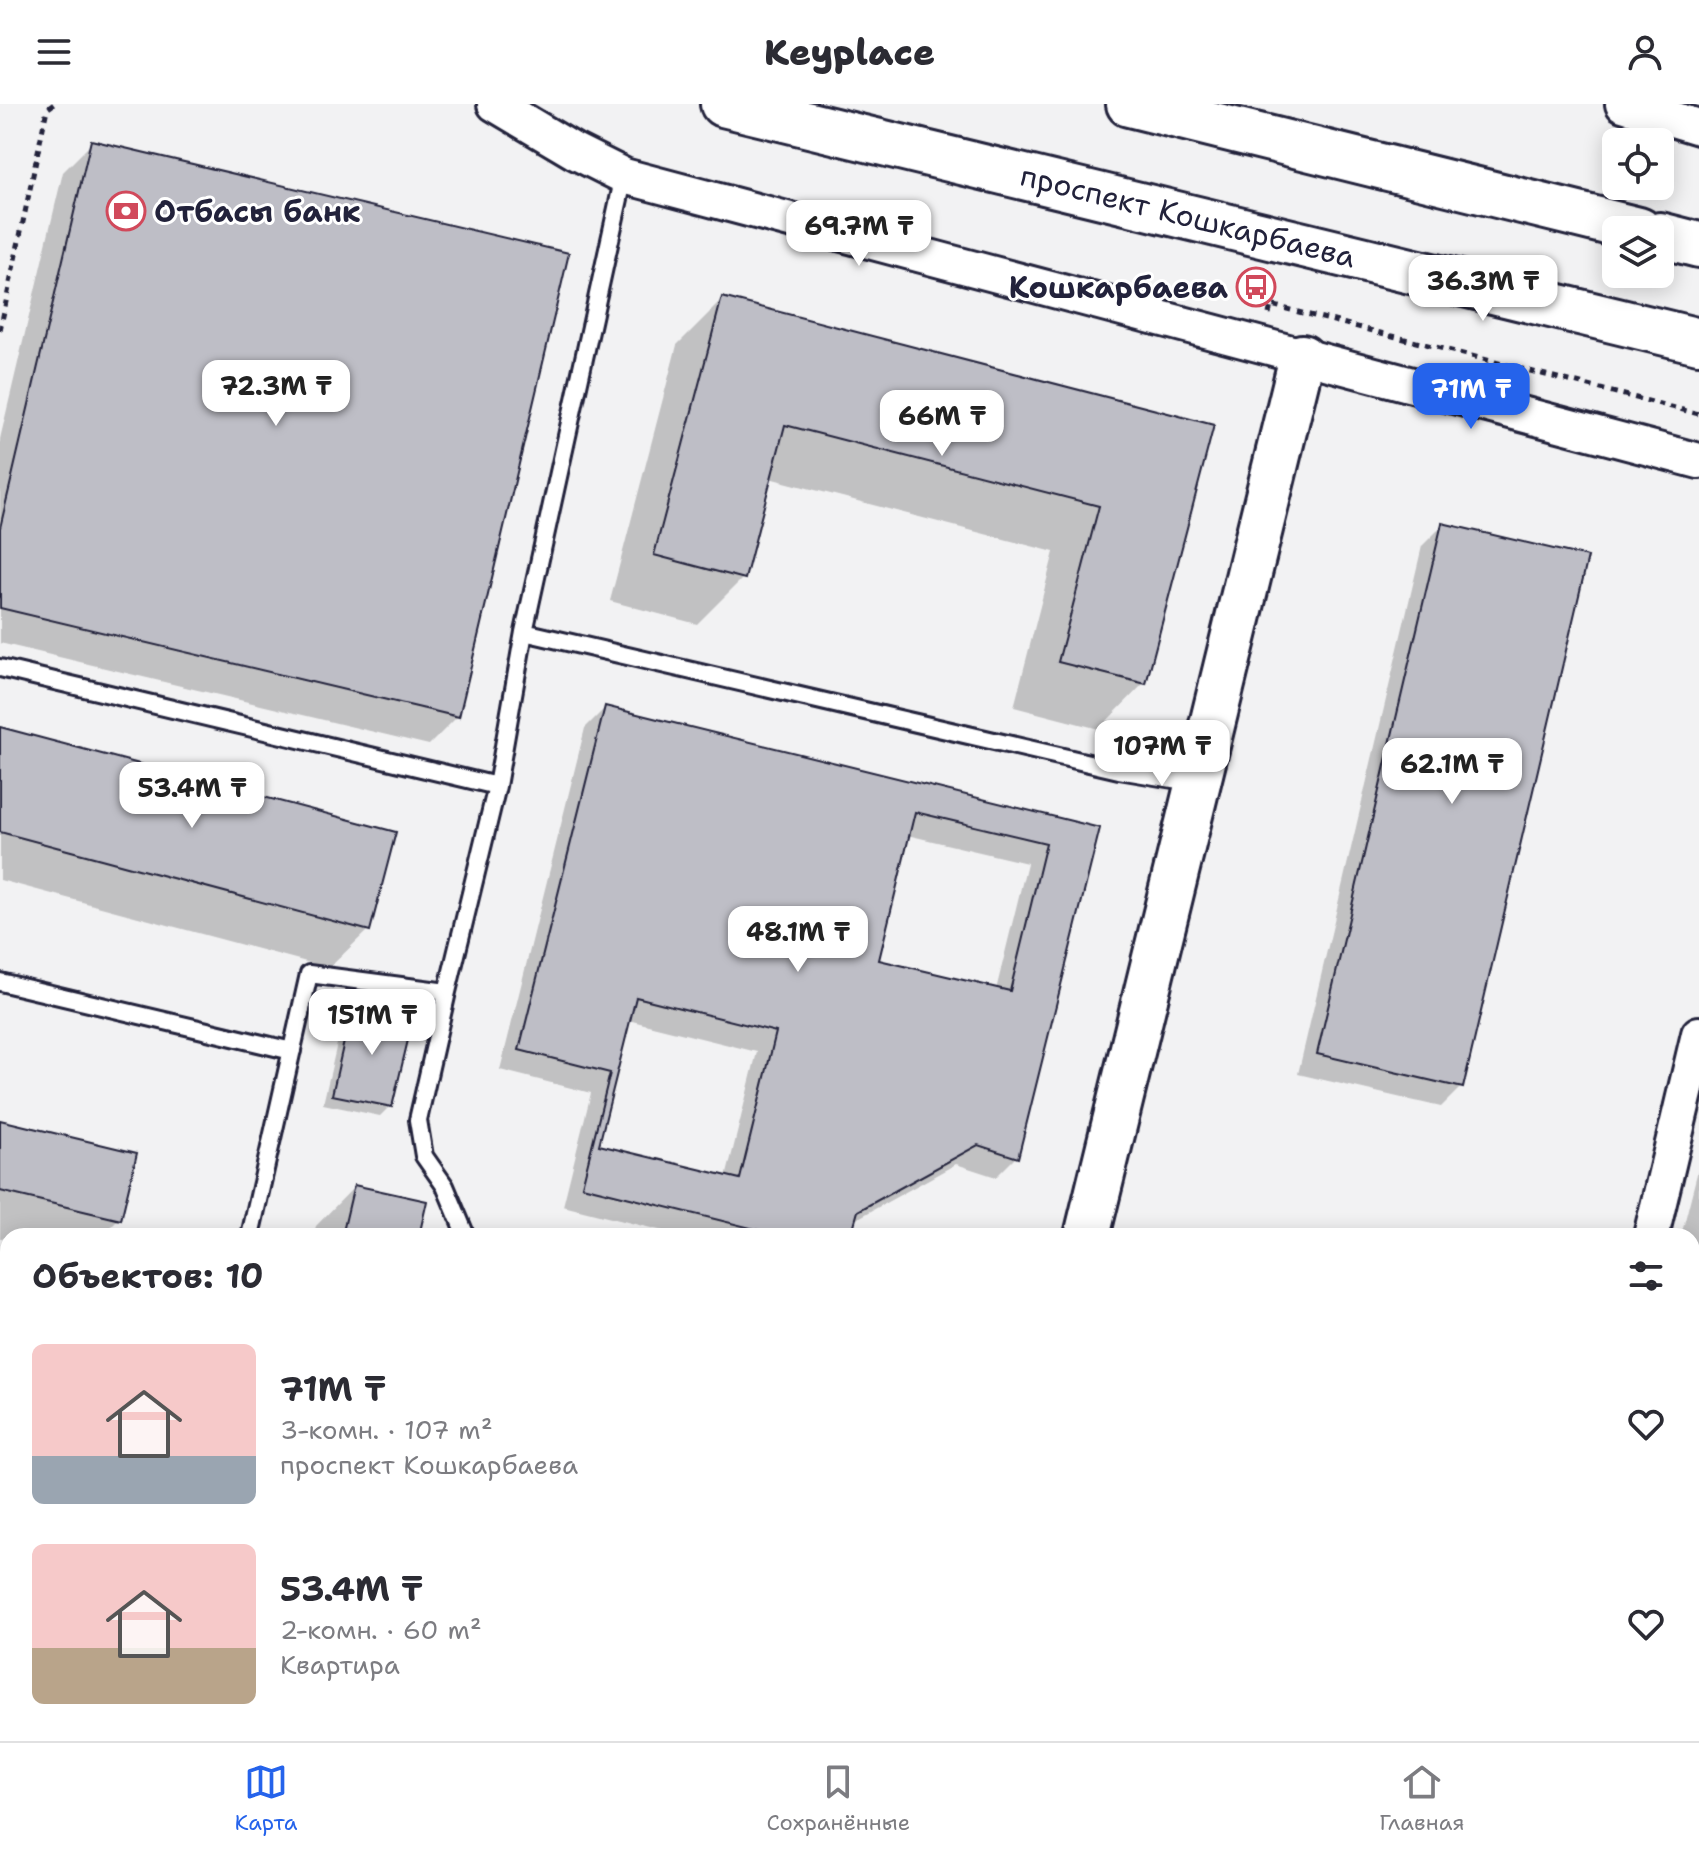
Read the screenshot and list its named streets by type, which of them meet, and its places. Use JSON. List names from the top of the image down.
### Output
{
  "streets": {
    "main road": ["проспект Кошкарбаева"]
  },
  "places": {
    "bank": ["Отбасы банк"],
    "bus stop": ["Кошкарбаева"]
  },
  "page": {
    "header": "Keyplace",
    "price": [
      "69.7M ₸",
      "36.3M ₸",
      "72.3M ₸",
      "71M ₸",
      "66M ₸",
      "107M ₸",
      "62.1M ₸",
      "53.4M ₸",
      "48.1M ₸",
      "151M ₸"
    ],
    "heading": "Объектов: 10",
    "list": [
      {
        "name": "71M ₸",
        "note": "3-комн. · 107 m² · проспект Кошкарбаева"
      },
      {
        "name": "53.4M ₸",
        "note": "2-комн. · 60 m² · Квартира"
      }
    ],
    "tabs": ["Карта", "Сохранённые", "Главная"]
  }
}
